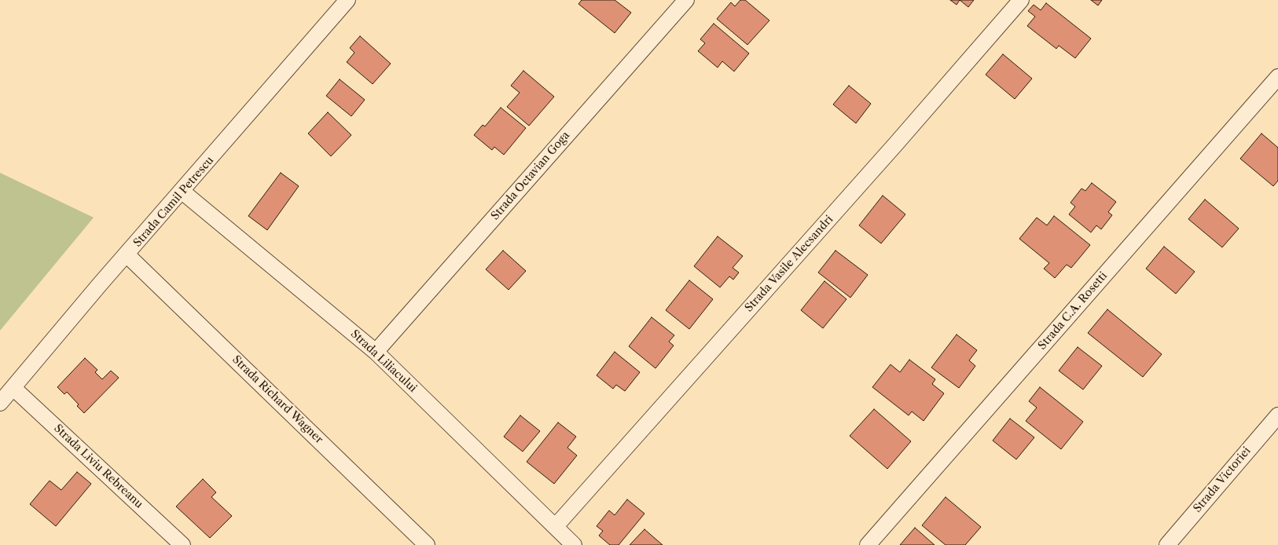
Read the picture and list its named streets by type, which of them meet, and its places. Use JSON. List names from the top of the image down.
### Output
{
  "streets": {
    "street": [
      "Strada Octavian Goga",
      "Strada Camil Petrescu",
      "Strada Vasile Alecsandri",
      "Strada C.A. Rosetti",
      "Strada Liliacului",
      "Strada Richard Wagner",
      "Strada Liviu Rebreanu",
      "Strada Victoriei"
    ]
  },
  "crossings": [
    ["Strada Octavian Goga", "Strada Liliacului"],
    ["Strada Camil Petrescu", "Strada Liliacului"],
    ["Strada Camil Petrescu", "Strada Richard Wagner"],
    ["Strada Camil Petrescu", "Strada Liviu Rebreanu"],
    ["Strada Vasile Alecsandri", "Strada Liliacului"]
  ]
}
